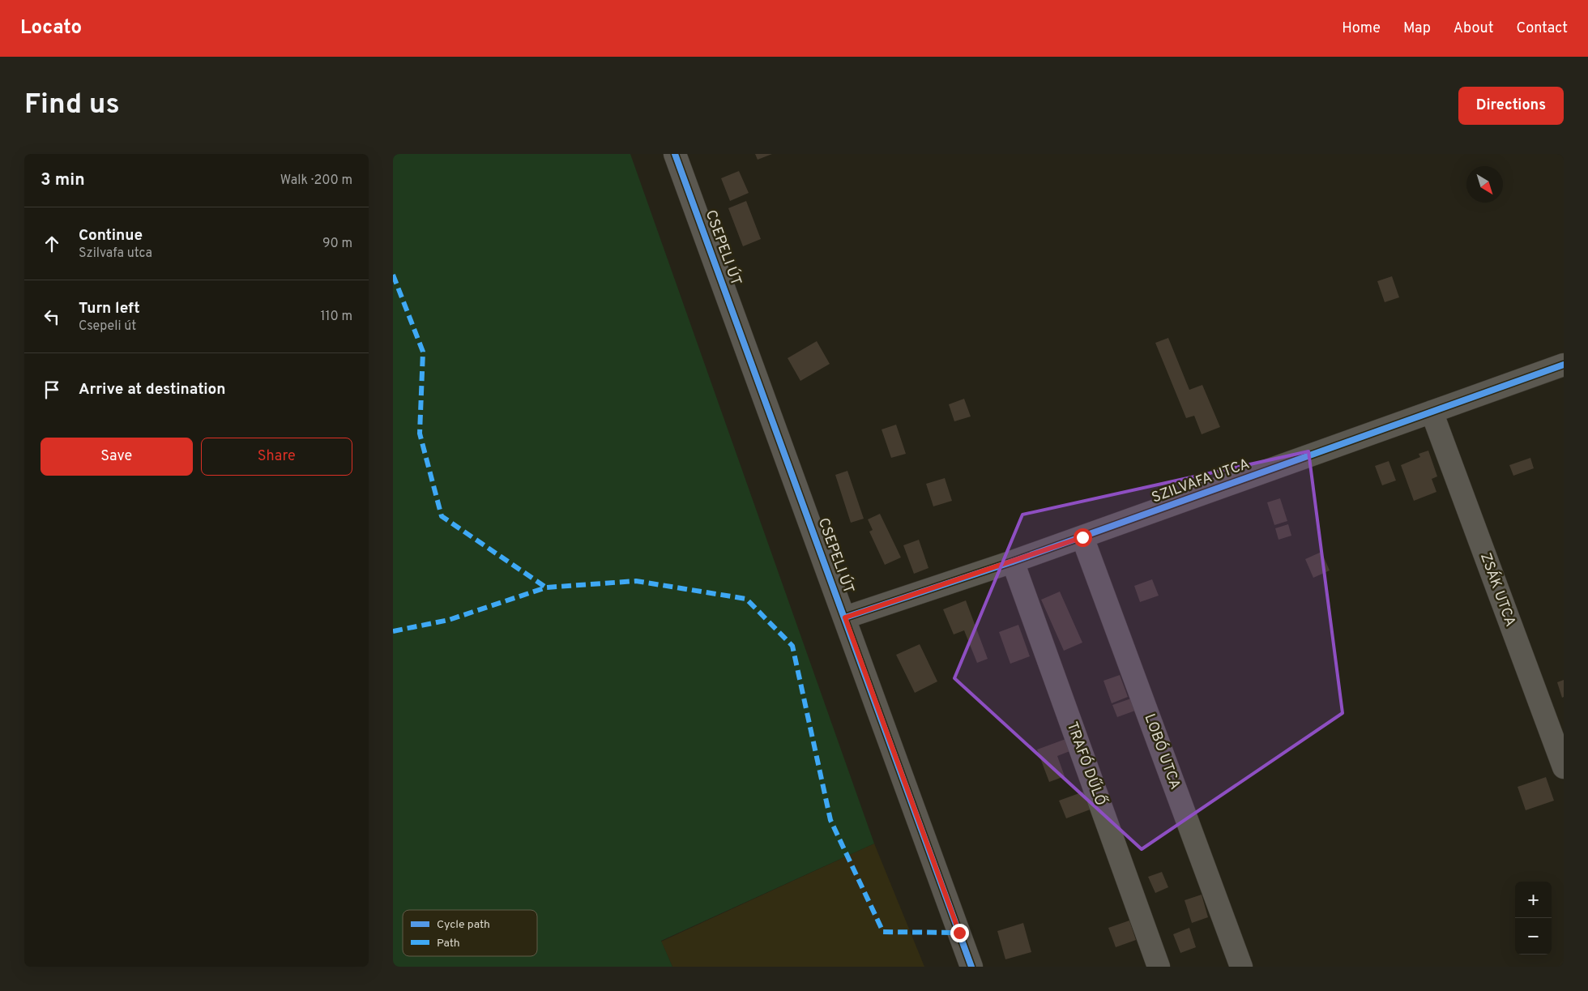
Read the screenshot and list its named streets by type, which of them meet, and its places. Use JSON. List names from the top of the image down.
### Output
{
  "streets": {
    "street": [
      "CSEPELI ÚT",
      "SZILVAFA UTCA",
      "ZSÁK UTCA",
      "LOBÓ UTCA",
      "TRAFÓ DŰLŐ"
    ]
  },
  "crossings": [
    ["CSEPELI ÚT", "SZILVAFA UTCA"],
    ["SZILVAFA UTCA", "ZSÁK UTCA"],
    ["SZILVAFA UTCA", "LOBÓ UTCA"],
    ["SZILVAFA UTCA", "TRAFÓ DŰLŐ"]
  ],
  "legend": ["Cycle path", "Path"],
  "north": "bottom right",
  "page": {
    "header": "Locato",
    "nav": [
      "Home",
      "Map",
      "About",
      "Contact"
    ],
    "buttons": [
      "Directions",
      ["Save", "Share"]
    ],
    "title": "Find us",
    "heading": ["3 min", "Walk · 200 m"],
    "list": [
      ["Continue", "Szilvafa utca", "90 m"],
      ["Turn left", "Csepeli út", "110 m"],
      "Arrive at destination"
    ],
    "map_buttons": ["+", "−"]
  }
}
